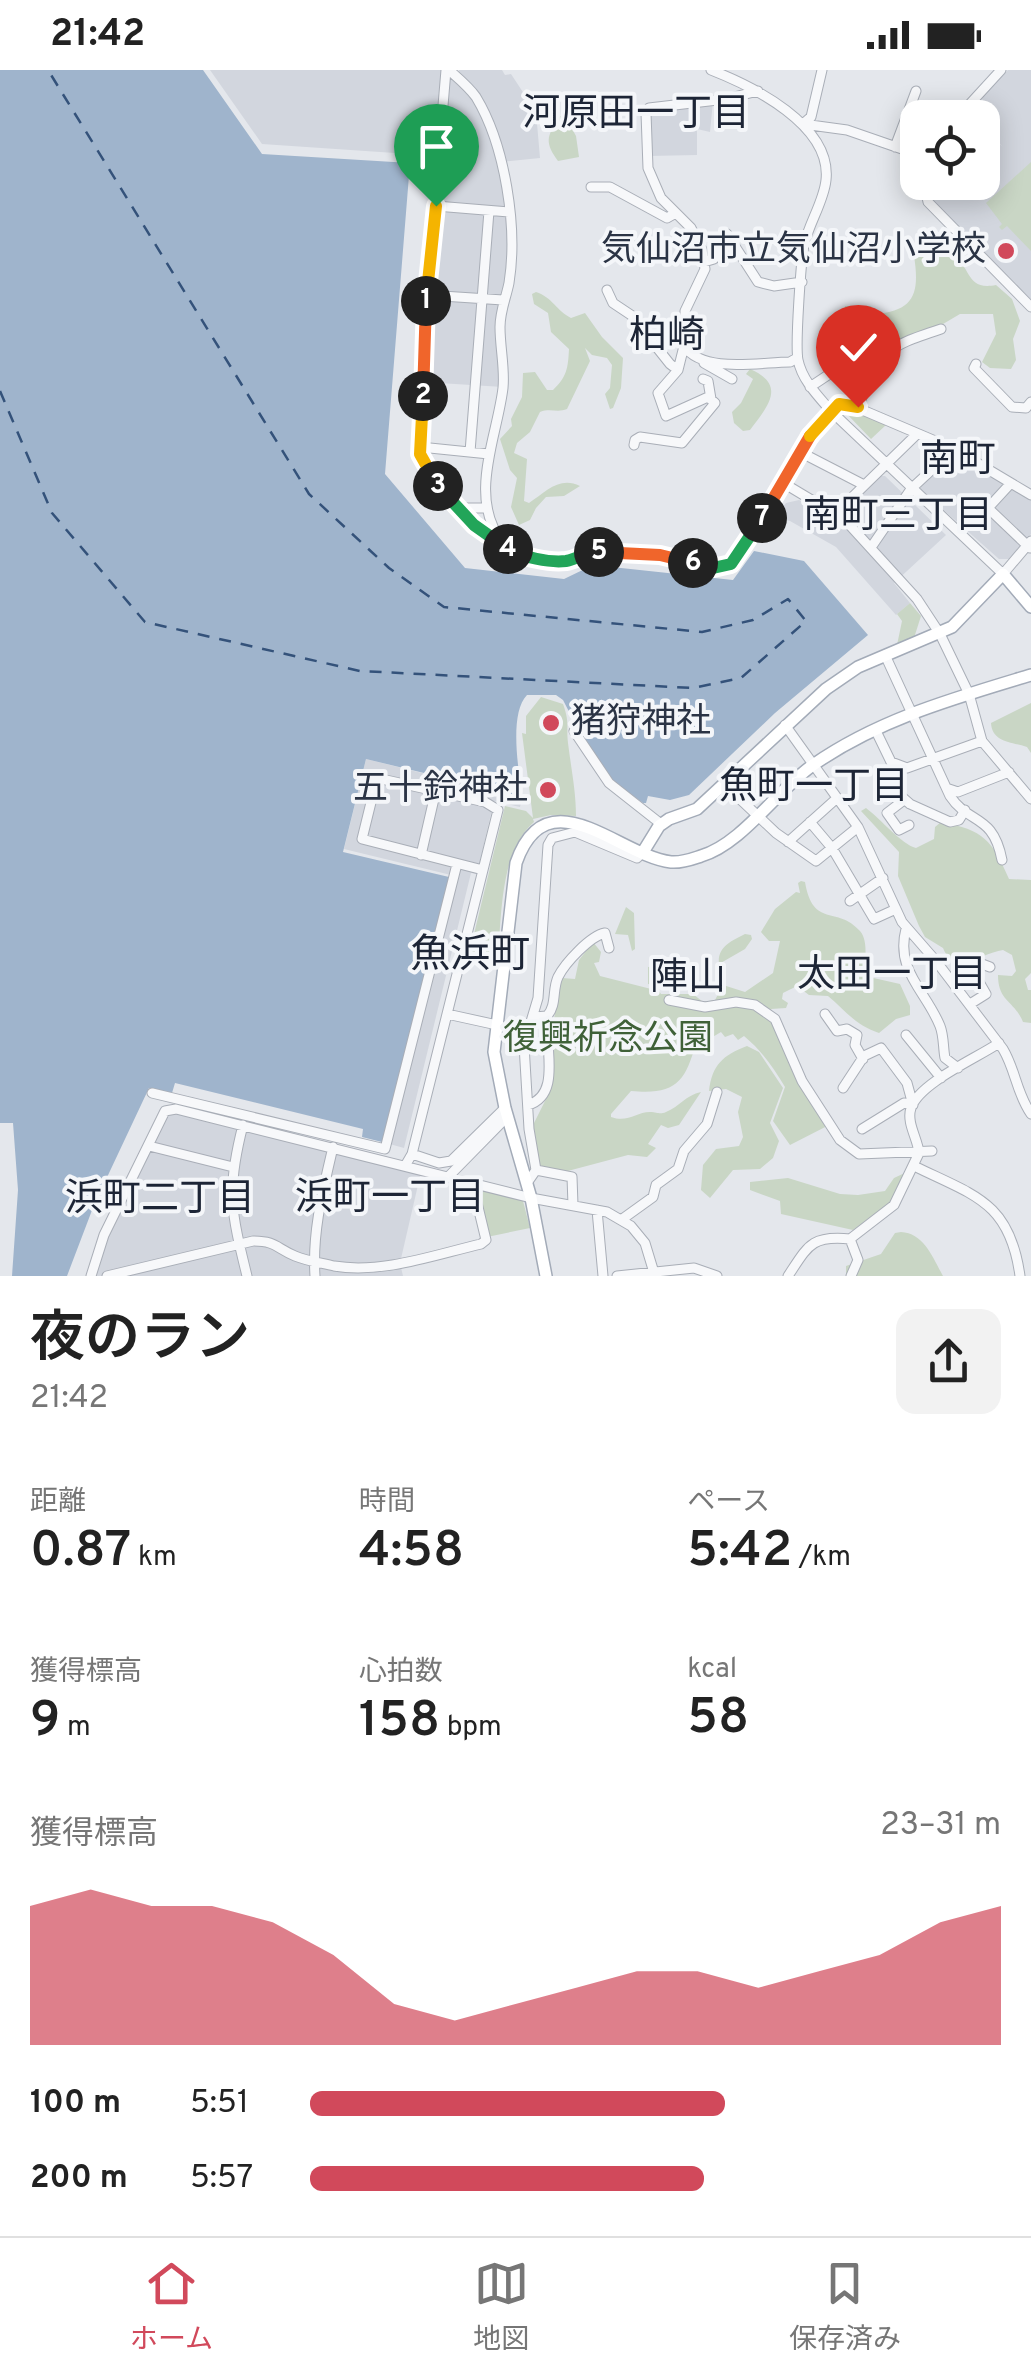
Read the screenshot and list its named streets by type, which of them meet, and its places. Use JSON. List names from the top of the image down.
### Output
{
  "districts": [
    "河原田一丁目",
    "柏崎",
    "南町",
    "南町三丁目",
    "魚町一丁目",
    "魚浜町",
    "太田一丁目",
    "陣山",
    "浜町一丁目",
    "浜町二丁目"
  ],
  "parks": ["復興祈念公園"],
  "places": ["気仙沼市立気仙沼小学校", "猪狩神社", "五十鈴神社"],
  "page": {
    "status": "21:42",
    "pins": [
      "1",
      "2",
      "3",
      "7",
      "4",
      "5",
      "6"
    ],
    "heading": ["夜のラン", "21:42"],
    "stats": [
      ["距離", "0.87 km"],
      ["時間", "4:58"],
      ["ペース", "5:42 /km"],
      ["獲得標高", "9 m"],
      ["心拍数", "158 bpm"],
      ["kcal", "58"]
    ],
    "chart": ["獲得標高", "23–31 m"],
    "list": [
      {
        "name": "100 m",
        "note": "5:51"
      },
      {
        "name": "200 m",
        "note": "5:57"
      }
    ],
    "tabs": ["ホーム", "地図", "保存済み"]
  }
}
